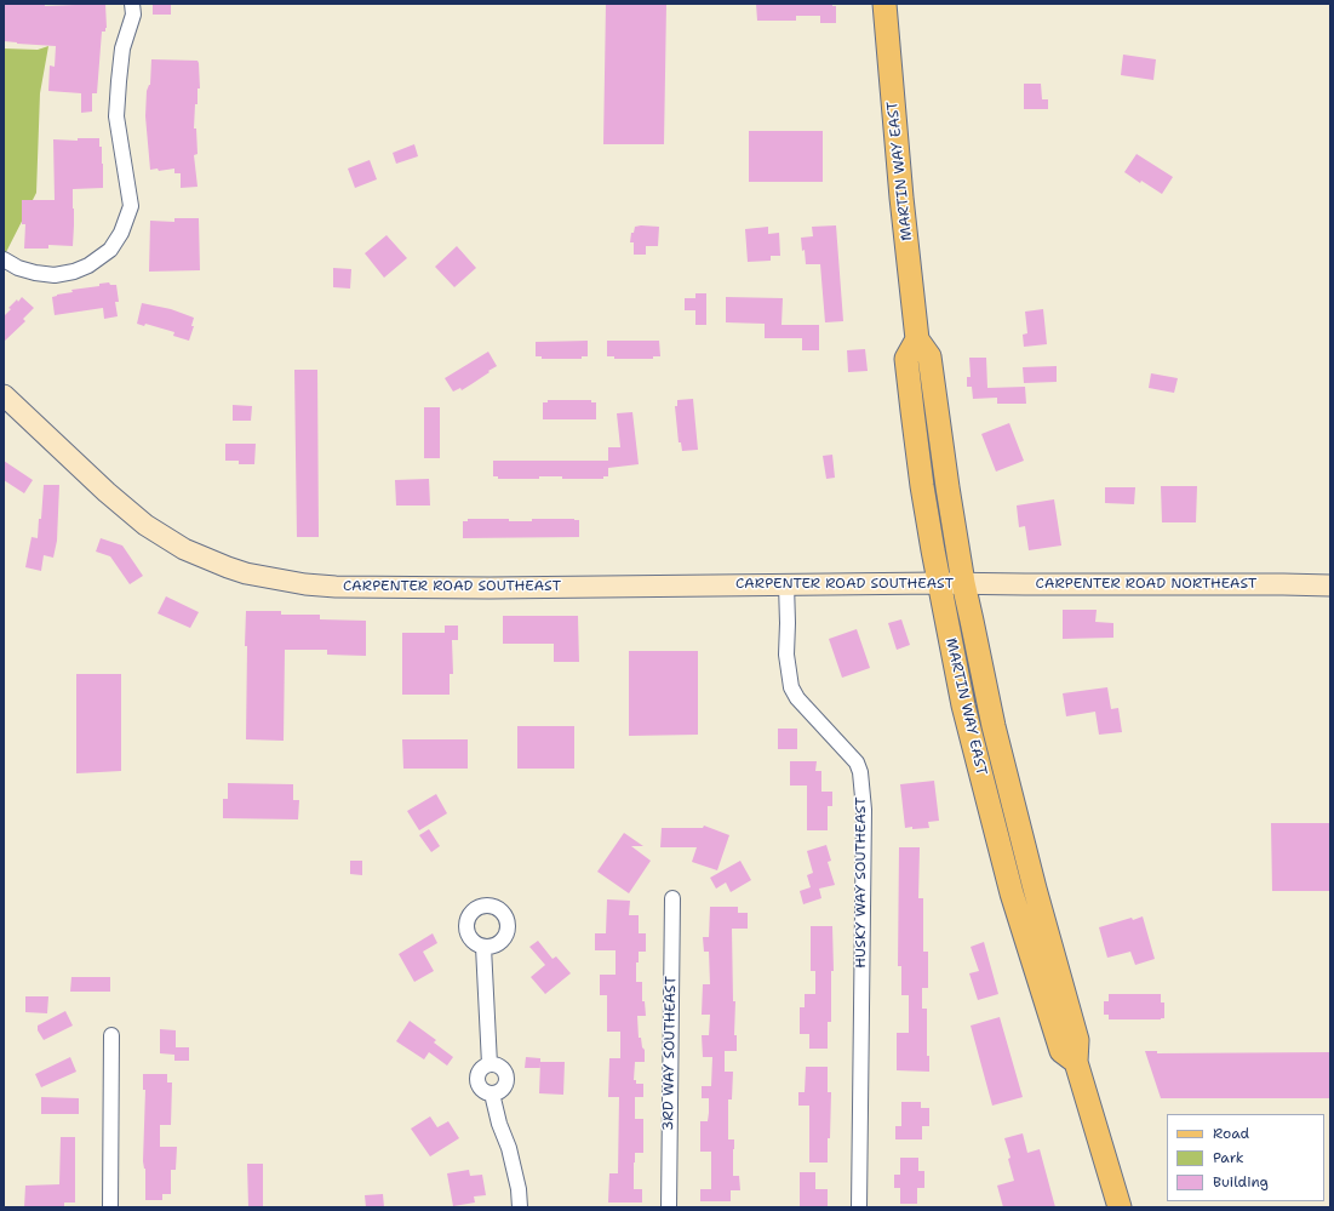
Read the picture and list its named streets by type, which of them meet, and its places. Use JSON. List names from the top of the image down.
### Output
{
  "streets": {
    "main road": ["MARTIN WAY EAST", "CARPENTER ROAD SOUTHEAST", "CARPENTER ROAD NORTHEAST"],
    "street": ["HUSKY WAY SOUTHEAST", "3RD WAY SOUTHEAST"]
  },
  "crossings": [
    ["MARTIN WAY EAST", "CARPENTER ROAD SOUTHEAST"],
    ["MARTIN WAY EAST", "CARPENTER ROAD NORTHEAST"],
    ["CARPENTER ROAD SOUTHEAST", "CARPENTER ROAD NORTHEAST"],
    ["CARPENTER ROAD SOUTHEAST", "HUSKY WAY SOUTHEAST"]
  ],
  "legend": ["Road", "Park", "Building"]
}
